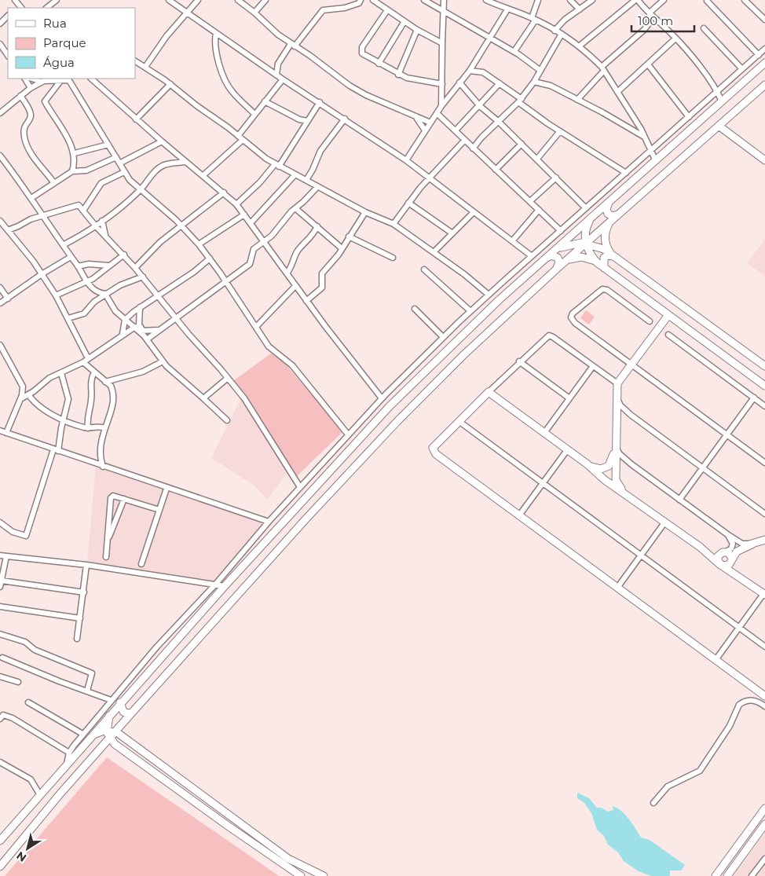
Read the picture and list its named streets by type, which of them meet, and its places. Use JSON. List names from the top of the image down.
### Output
{
  "legend": ["Rua", "Parque", "Água"],
  "scale_bar": "100 m",
  "north": "bottom left"
}
